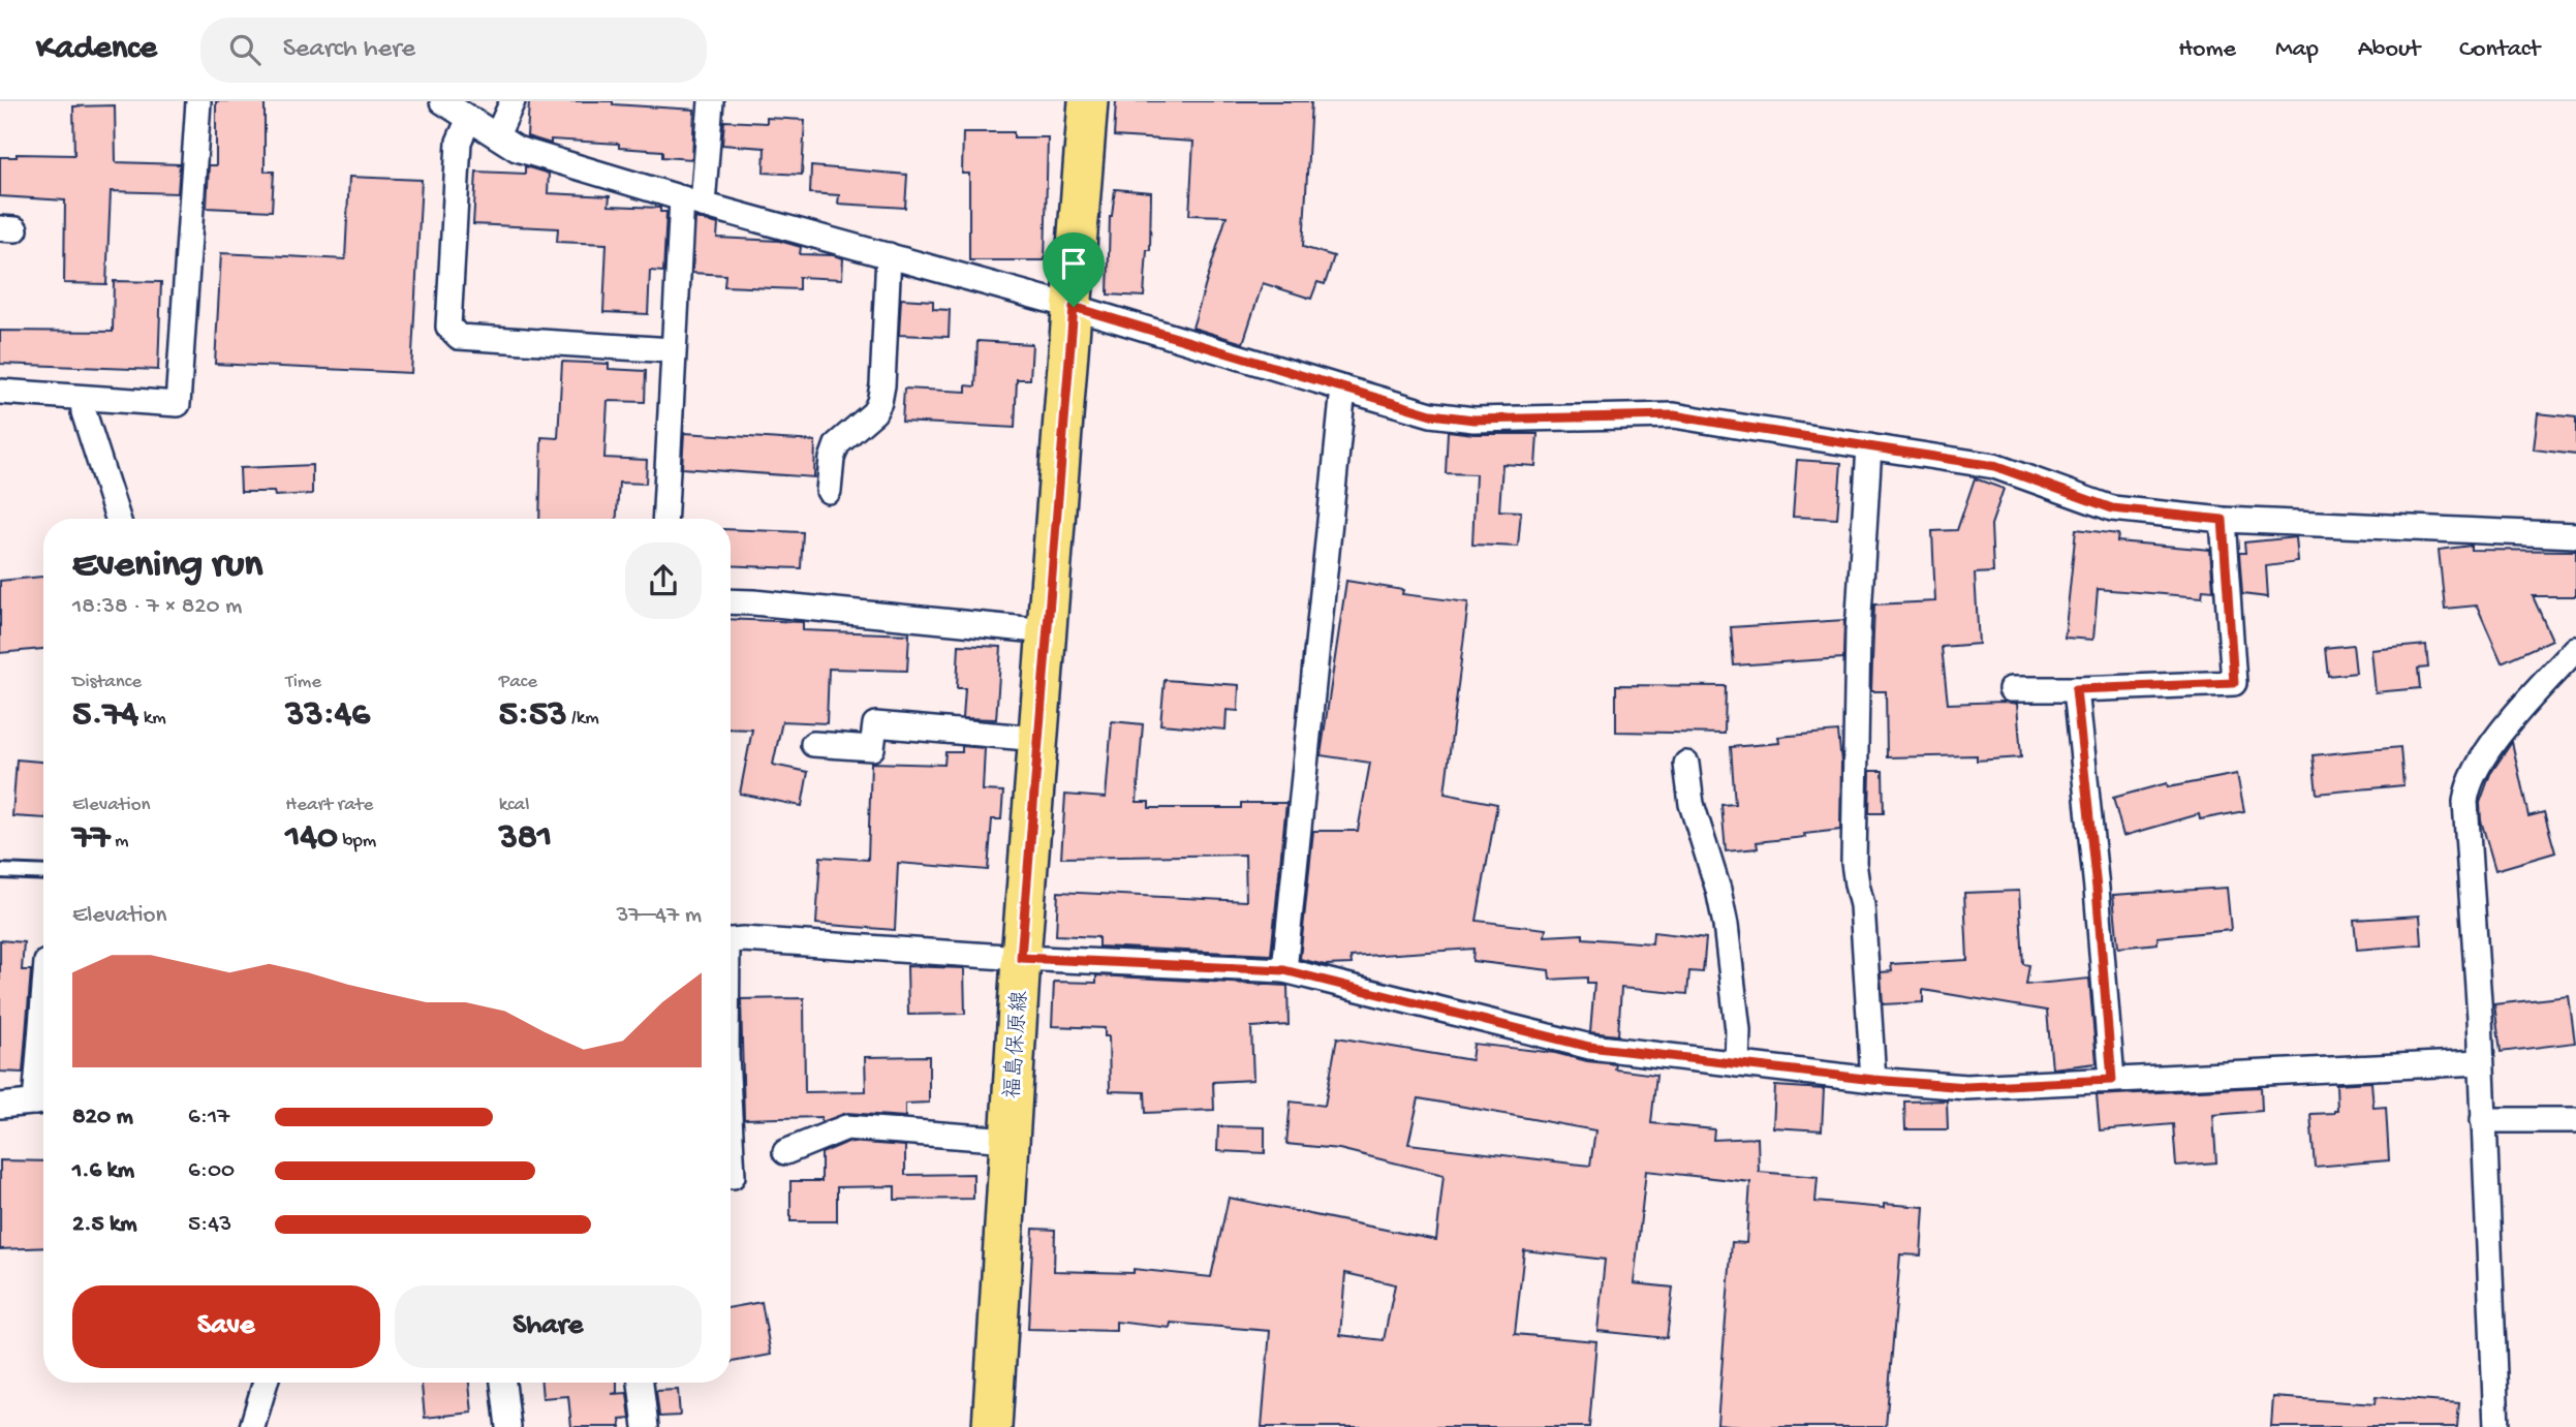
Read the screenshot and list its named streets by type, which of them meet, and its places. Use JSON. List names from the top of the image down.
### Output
{
  "streets": {
    "main road": ["福島保原線"]
  },
  "page": {
    "header": "Kadence",
    "search": "Search here",
    "nav": [
      "Home",
      "Map",
      "About",
      "Contact"
    ],
    "heading": ["Evening run", "18:38 · 7 × 820 m"],
    "stats": [
      ["Distance", "5.74 km"],
      ["Time", "33:46"],
      ["Pace", "5:53 /km"],
      ["Elevation", "77 m"],
      ["Heart rate", "140 bpm"],
      ["kcal", "381"]
    ],
    "chart": ["Elevation", "37–47 m"],
    "list": [
      {
        "name": "820 m",
        "note": "6:17"
      },
      {
        "name": "1.6 km",
        "note": "6:00"
      },
      {
        "name": "2.5 km",
        "note": "5:43"
      }
    ],
    "buttons": ["Save", "Share"]
  }
}
